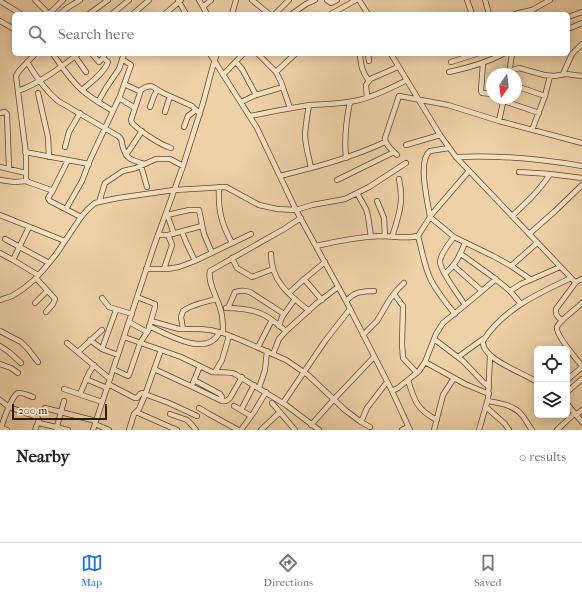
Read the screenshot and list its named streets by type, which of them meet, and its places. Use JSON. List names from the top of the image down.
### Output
{
  "scale_bar": "200 m",
  "north": "bottom",
  "page": {
    "search": "Search here",
    "scale": "200 m",
    "heading": ["Nearby", "0 results"],
    "nav": ["Map", "Directions", "Saved"]
  }
}
